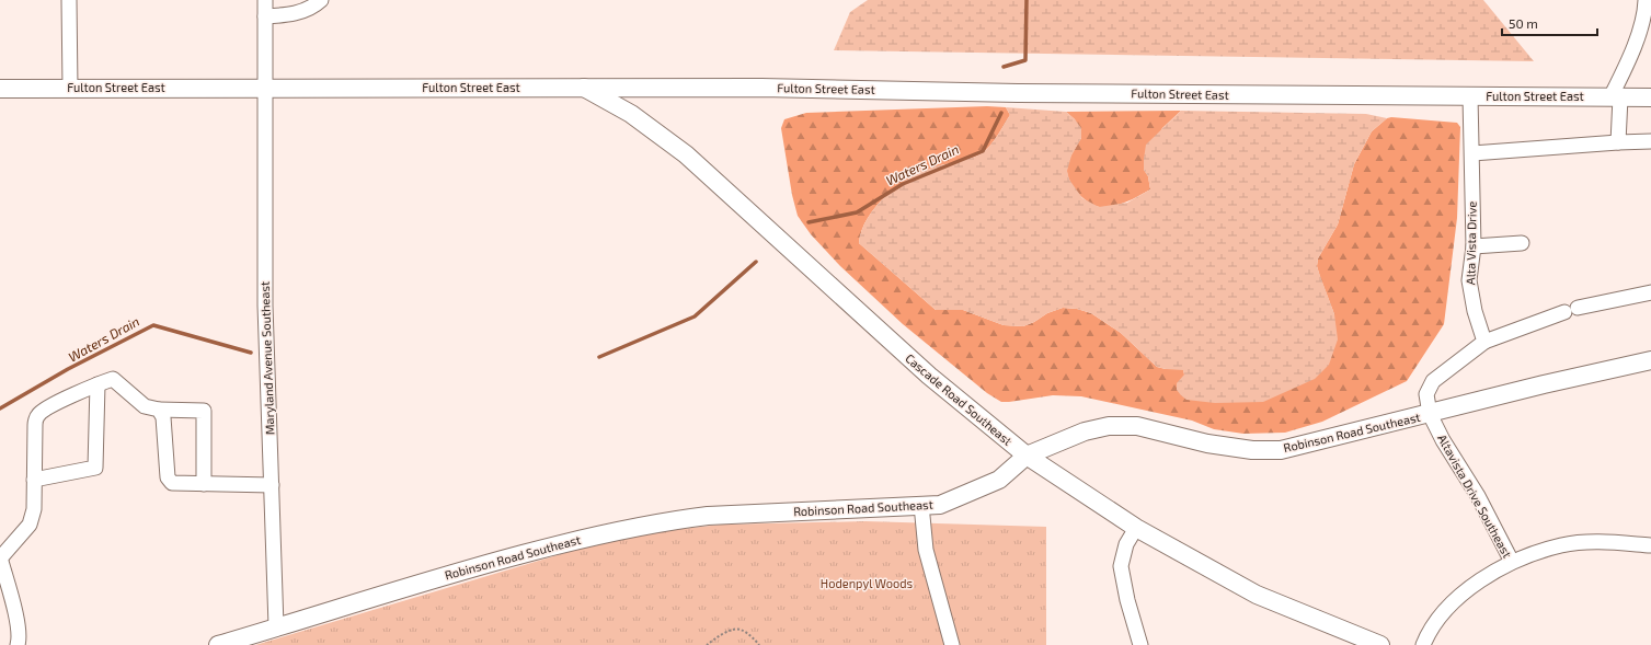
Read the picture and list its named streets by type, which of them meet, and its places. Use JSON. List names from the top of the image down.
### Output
{
  "streets": {
    "main road": ["Fulton Street East", "Cascade Road Southeast", "Robinson Road Southeast"],
    "street": ["Alta Vista Drive", "Maryland Avenue Southeast", "Altavista Drive Southeast"]
  },
  "crossings": [
    ["Fulton Street East", "Alta Vista Drive"],
    ["Fulton Street East", "Maryland Avenue Southeast"],
    ["Fulton Street East", "Cascade Road Southeast"],
    ["Maryland Avenue Southeast", "Robinson Road Southeast"],
    ["Cascade Road Southeast", "Robinson Road Southeast"],
    ["Robinson Road Southeast", "Altavista Drive Southeast"]
  ],
  "water": ["Waters Drain"],
  "parks": ["Hodenpyl Woods"],
  "scale_bar": "50 m"
}
